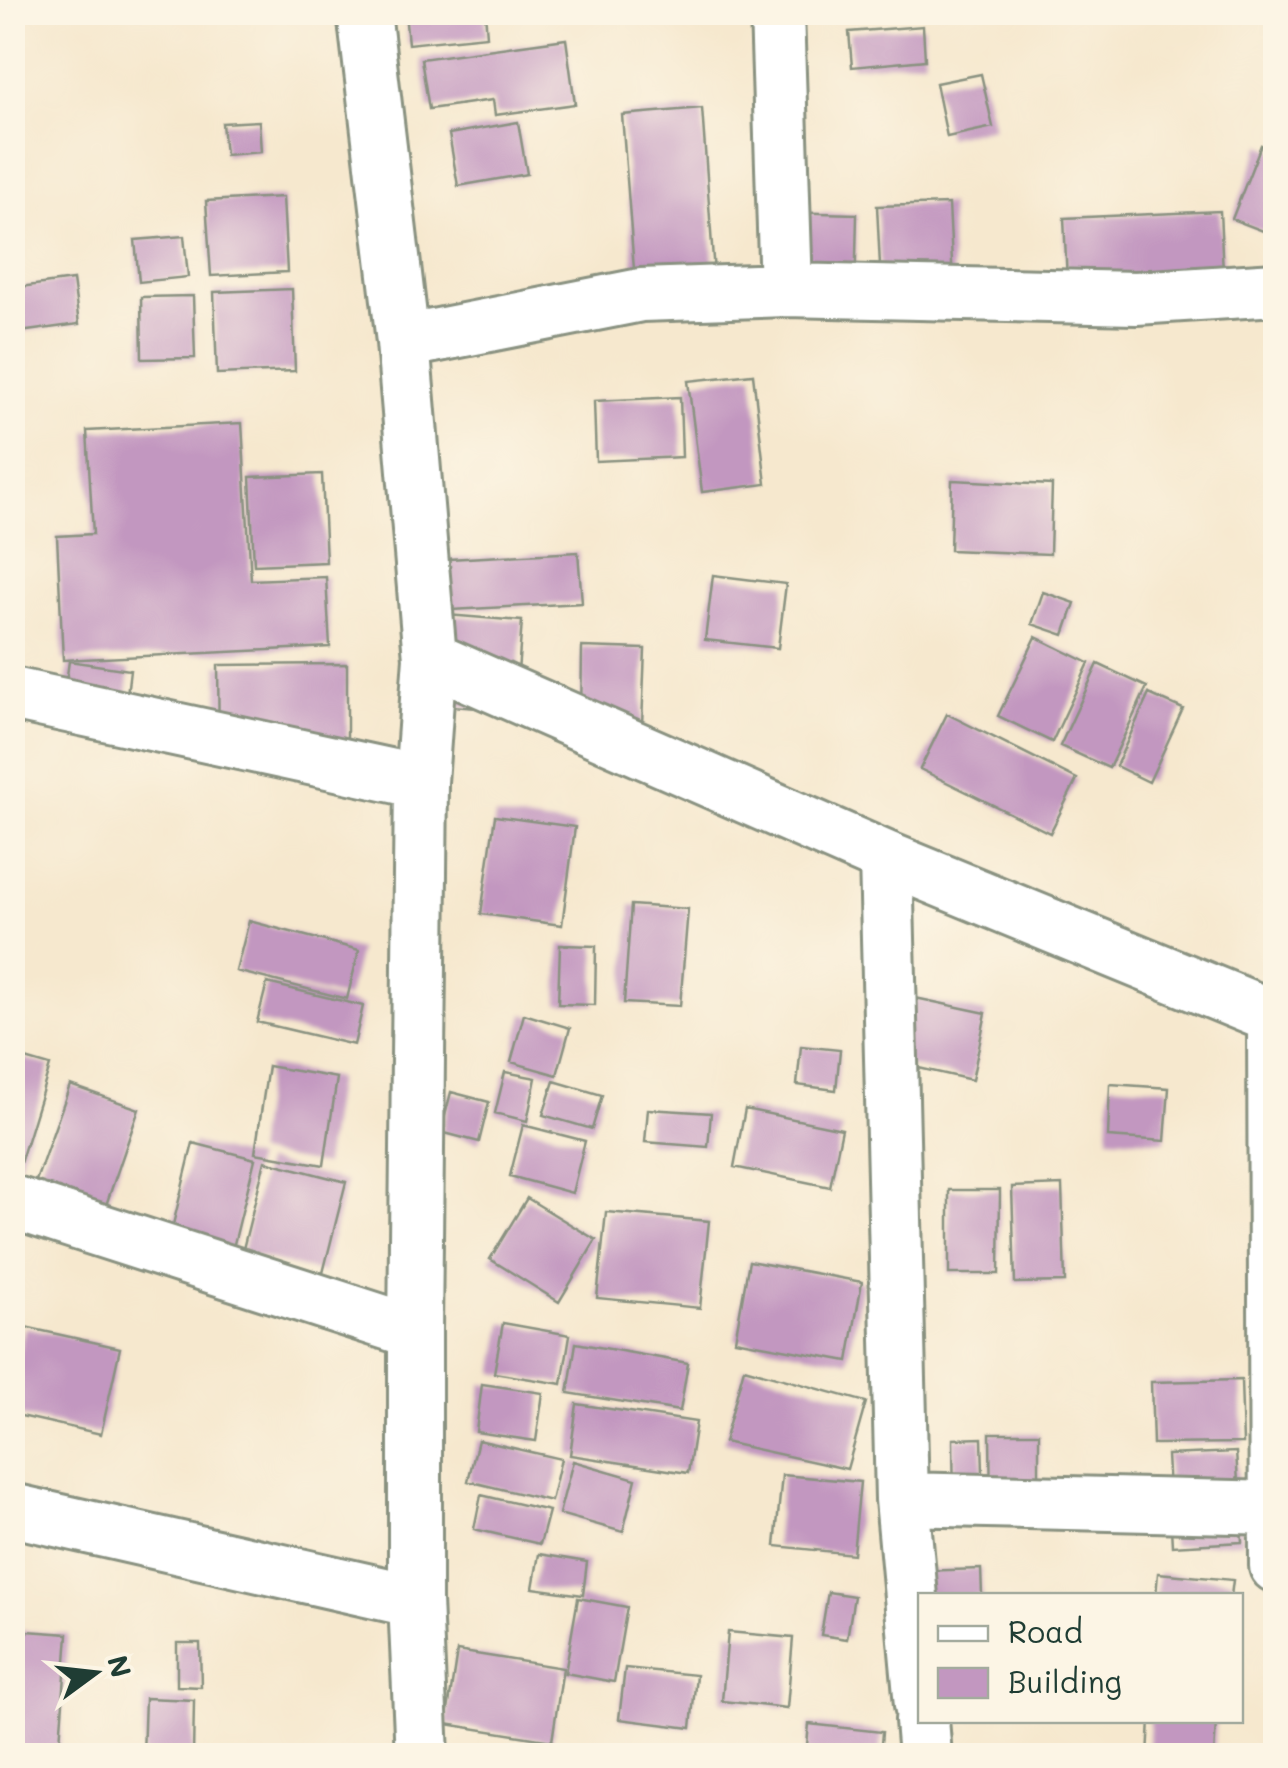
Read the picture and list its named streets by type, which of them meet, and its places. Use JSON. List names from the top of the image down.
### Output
{
  "legend": ["Road", "Building"],
  "north": "right"
}
